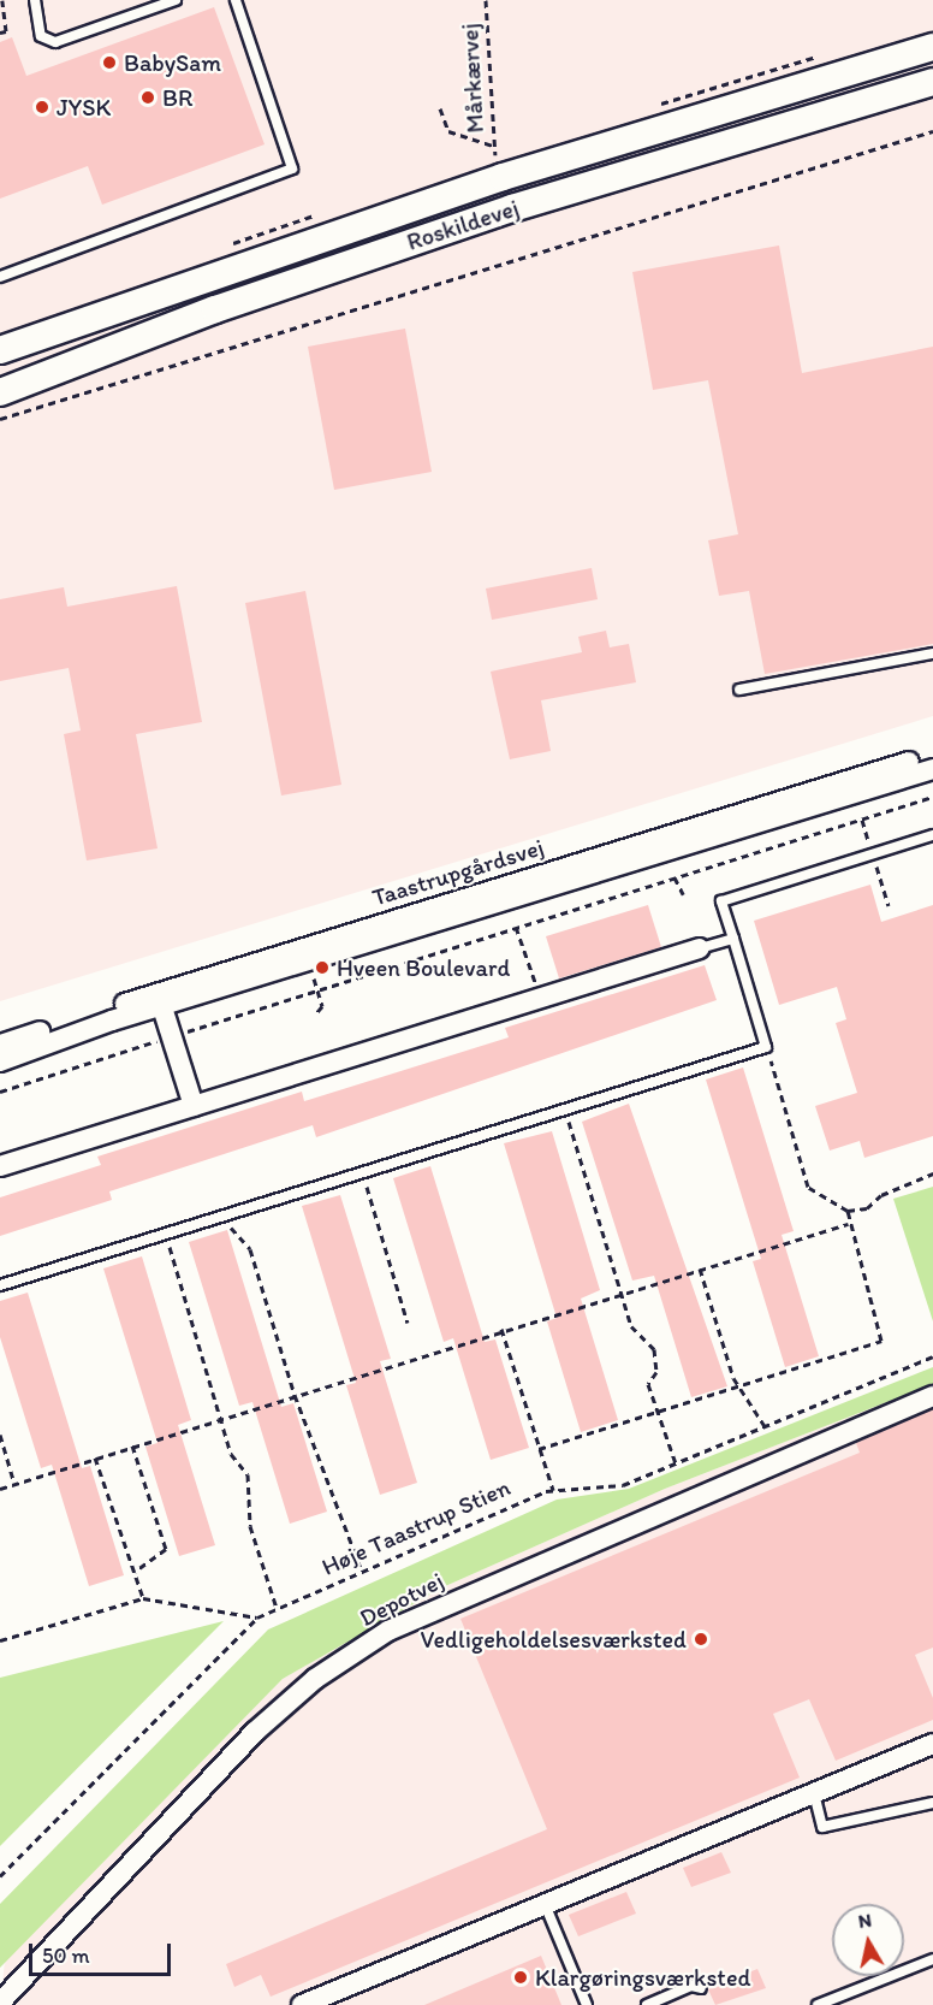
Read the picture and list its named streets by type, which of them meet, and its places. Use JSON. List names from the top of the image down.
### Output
{
  "streets": {
    "main road": ["Roskildevej"],
    "street": ["Taastrupgårdsvej", "Depotvej"],
    "path": ["Mårkærvej", "Høje Taastrup Stien"]
  },
  "places": [
    "BabySam",
    "BR",
    "JYSK",
    "Hveen Boulevard",
    "Vedligeholdelsesværksted",
    "Klargøringsværksted"
  ],
  "scale_bar": "50 m",
  "north": "top"
}
